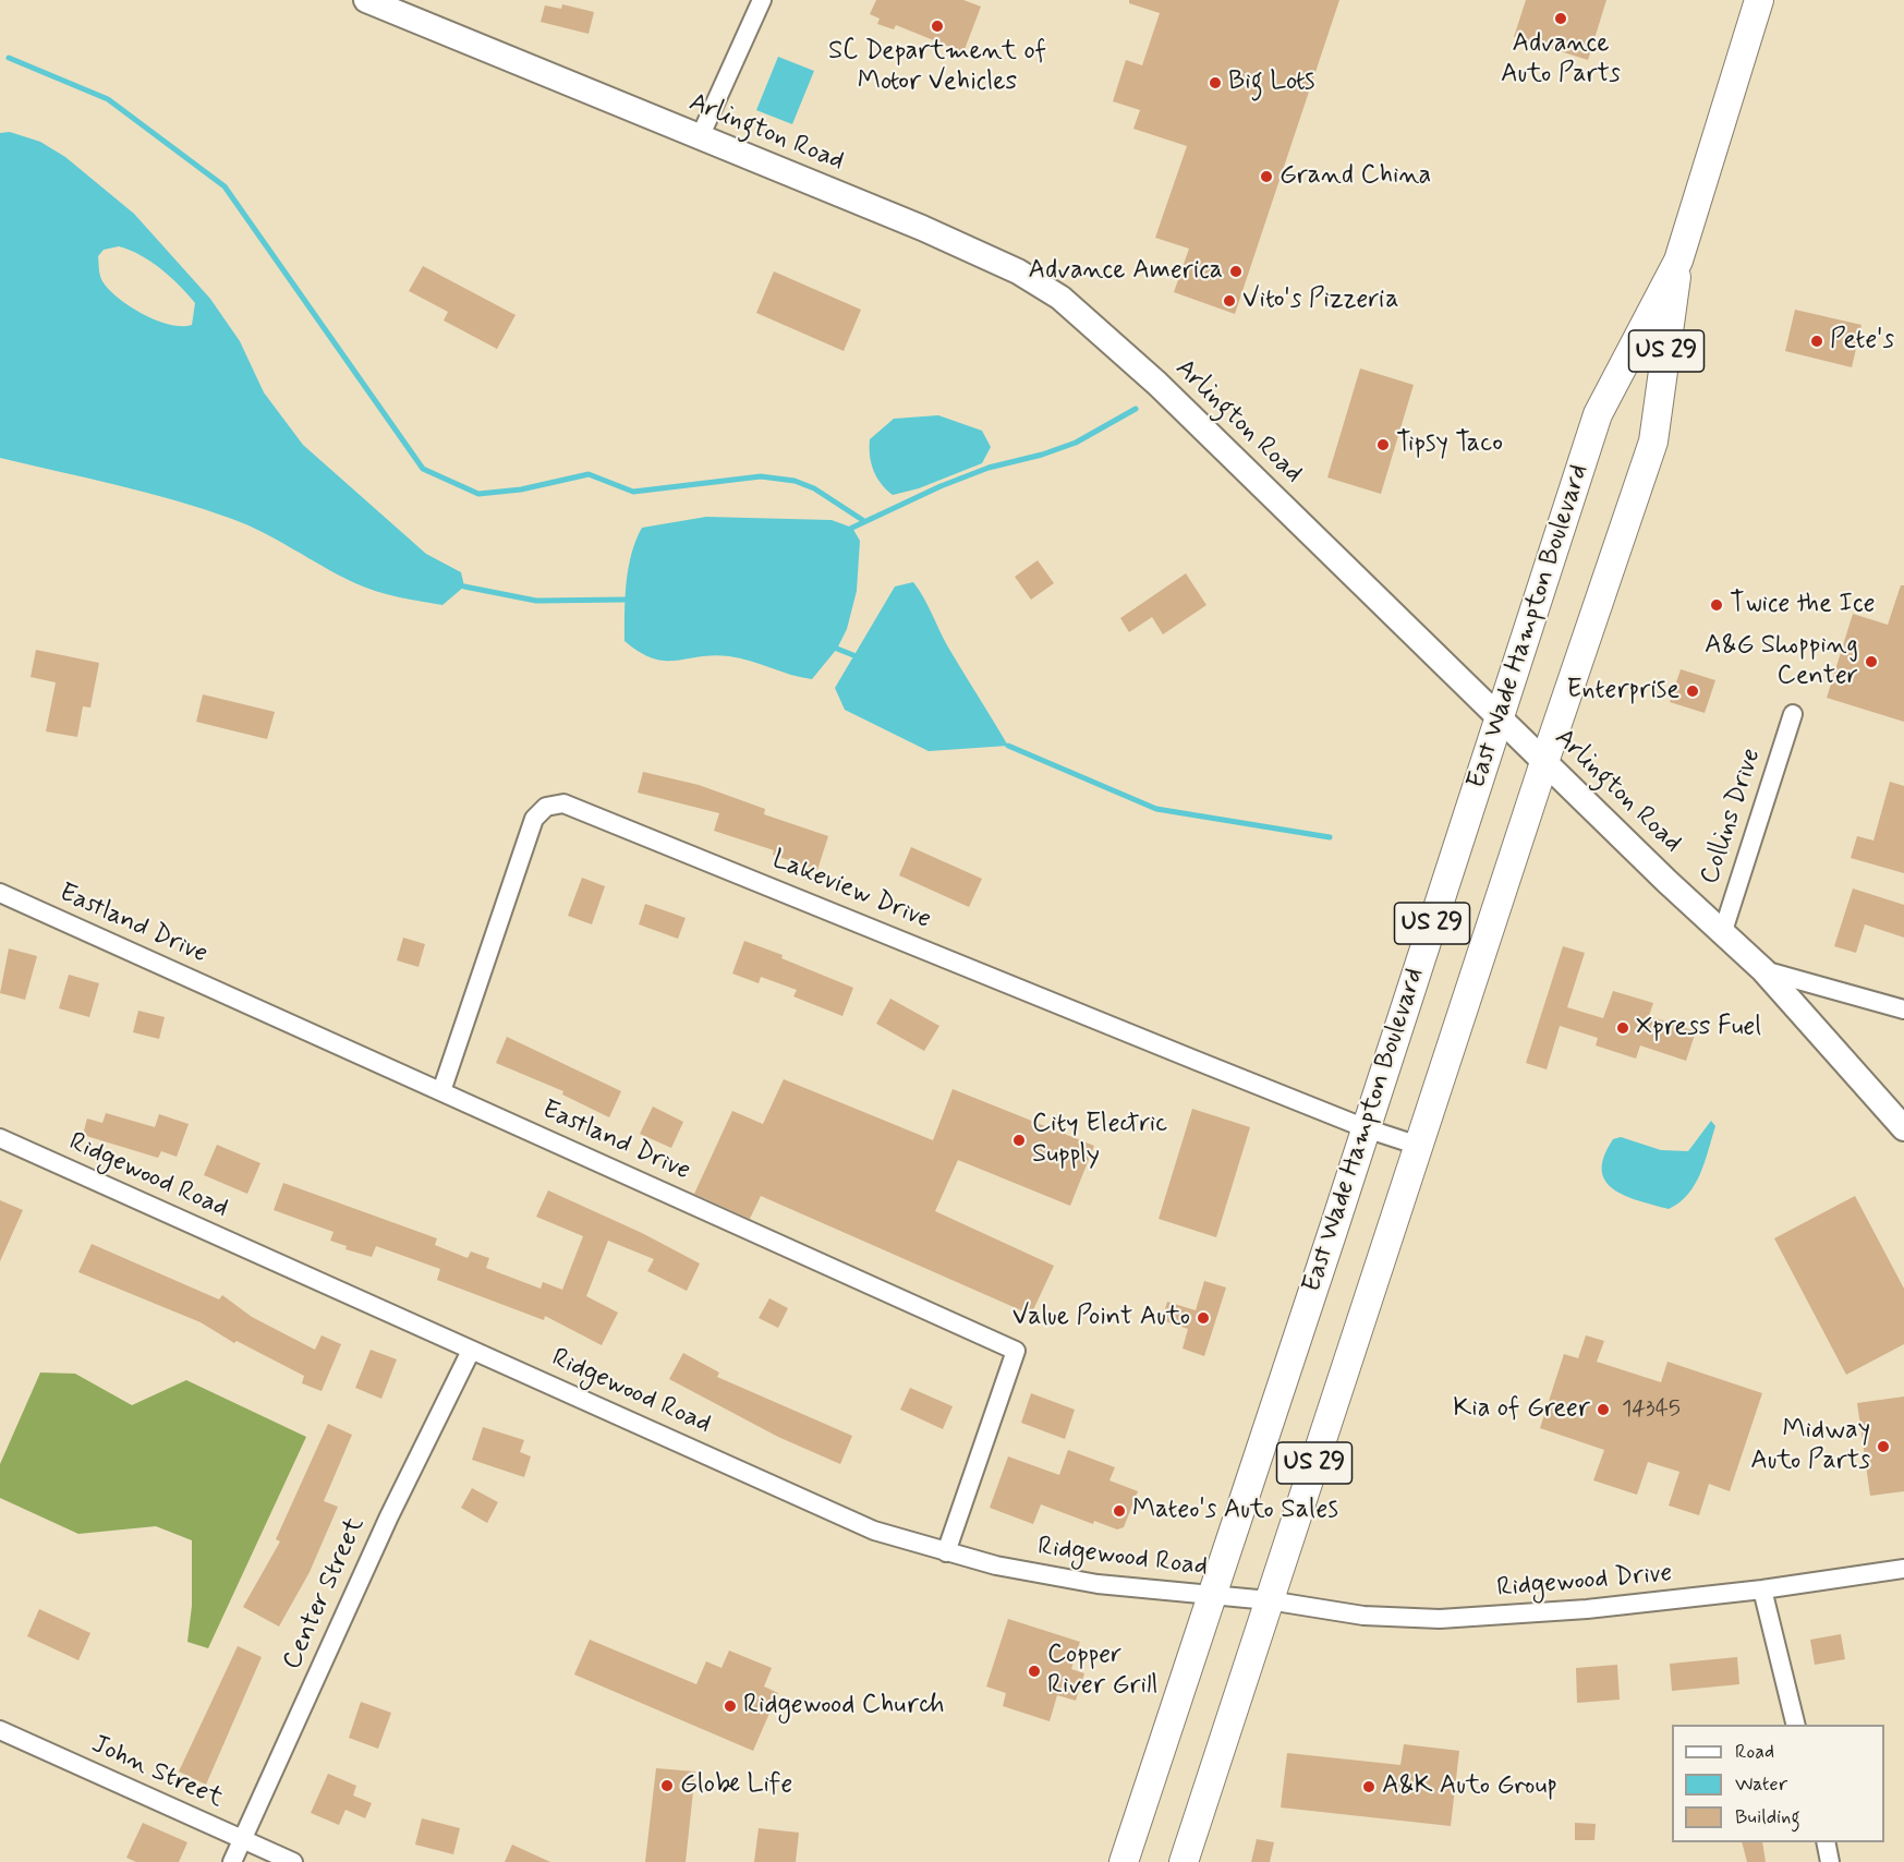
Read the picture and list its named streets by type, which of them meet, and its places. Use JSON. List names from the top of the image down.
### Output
{
  "streets": {
    "main road": ["Arlington Road", "US 29", "East Wade Hampton Boulevard"],
    "street": [
      "Collins Drive",
      "Lakeview Drive",
      "Eastland Drive",
      "Ridgewood Road",
      "Ridgewood Drive",
      "Center Street",
      "John Street"
    ]
  },
  "crossings": [
    ["Arlington Road", "East Wade Hampton Boulevard"],
    ["Arlington Road", "Collins Drive"],
    ["East Wade Hampton Boulevard", "Lakeview Drive"],
    ["East Wade Hampton Boulevard", "Ridgewood Road"],
    ["East Wade Hampton Boulevard", "Ridgewood Drive"],
    ["Lakeview Drive", "Eastland Drive"],
    ["Eastland Drive", "Ridgewood Road"],
    ["Ridgewood Road", "Ridgewood Drive"],
    ["Ridgewood Road", "Center Street"],
    ["Center Street", "John Street"]
  ],
  "places": [
    "Advance Auto Parts",
    "SC Department of Motor Vehicles",
    "Big Lots",
    "Grand China",
    "Advance America",
    "Vito's Pizzeria",
    "Pete's",
    "Tipsy Taco",
    "Twice the Ice",
    "A&G Shopping Center",
    "Enterprise",
    "Xpress Fuel",
    "City Electric Supply",
    "Value Point Auto",
    "Kia of Greer",
    "Midway Auto Parts",
    "Mateo's Auto Sales",
    "Copper River Grill",
    "Ridgewood Church",
    "Globe Life",
    "A&K Auto Group"
  ],
  "house_numbers": ["14345"],
  "legend": ["Road", "Water", "Building"]
}
